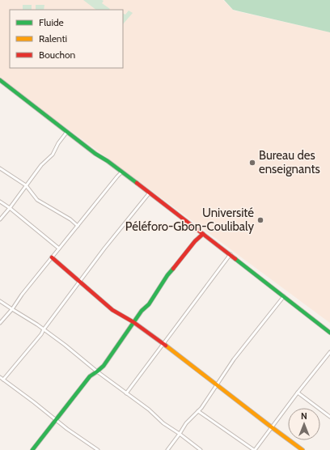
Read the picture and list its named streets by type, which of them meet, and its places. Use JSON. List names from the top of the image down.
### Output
{
  "places": ["Bureau des enseignants", "Université Péléforo-Gbon-Coulibaly"],
  "legend": ["Fluide", "Ralenti", "Bouchon"],
  "north": "top"
}
